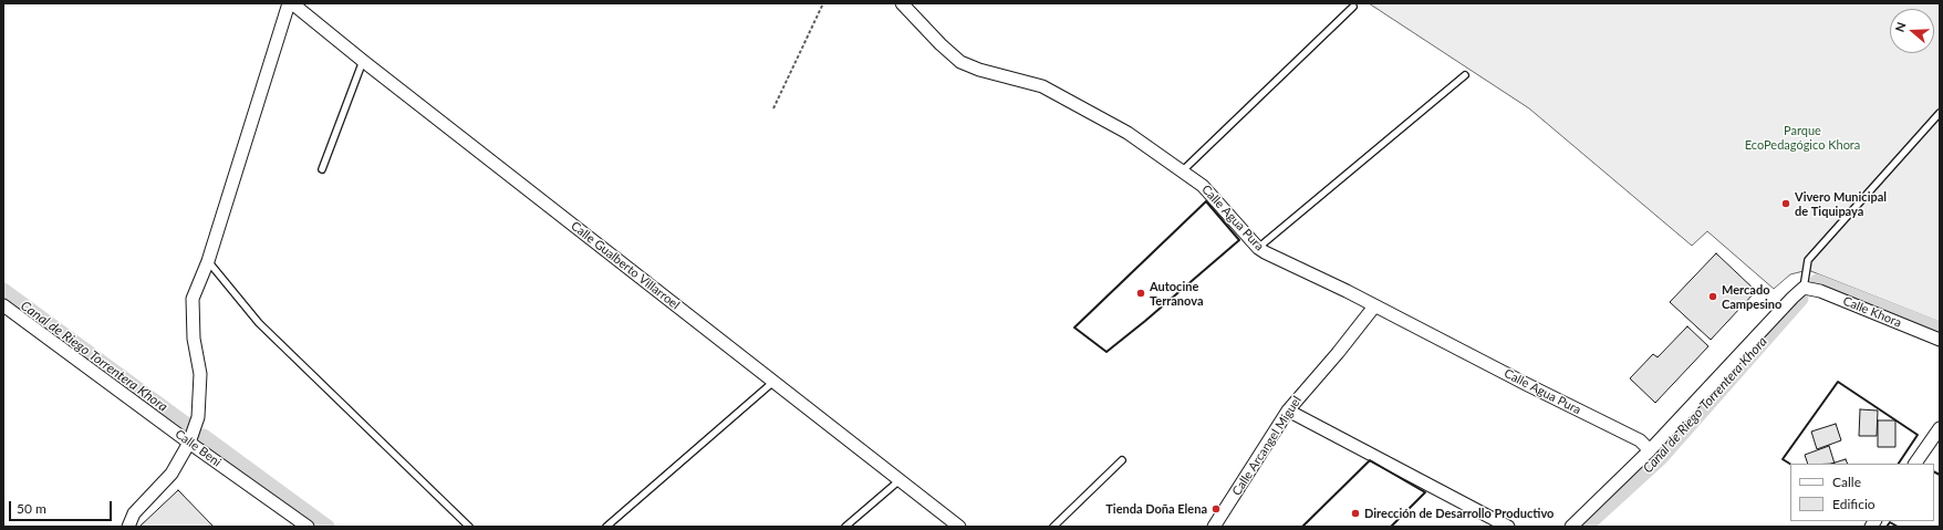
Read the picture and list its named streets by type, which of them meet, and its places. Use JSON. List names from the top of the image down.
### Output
{
  "streets": {
    "street": [
      "Calle Agua Pura",
      "Calle Gualberto Villarroel",
      "Calle Khora",
      "Calle Arcangel Miguel",
      "Calle Beni"
    ]
  },
  "crossings": [
    ["Calle Agua Pura", "Calle Arcangel Miguel"]
  ],
  "water": ["Canal de Riego Torrentera Khora"],
  "parks": ["Parque EcoPedagógico Khora"],
  "places": [
    "Vivero Municipal de Tiquipaya",
    "Autocine Terranova",
    "Mercado Campesino",
    "Tienda Doña Elena",
    "Dirección de Desarrollo Productivo"
  ],
  "legend": ["Calle", "Edificio"],
  "scale_bar": "50 m",
  "north": "left"
}
